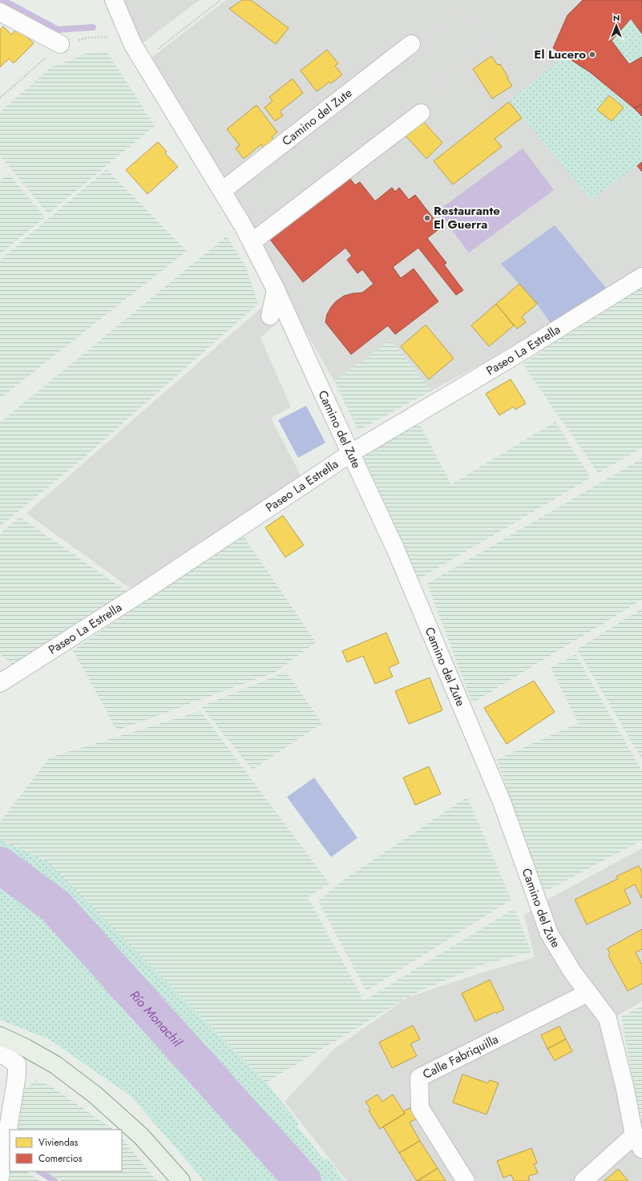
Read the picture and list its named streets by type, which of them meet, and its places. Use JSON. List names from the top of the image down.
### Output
{
  "streets": {
    "street": ["Camino del Zute", "Paseo La Estrella", "Calle Fabriquilla"]
  },
  "crossings": [
    ["Camino del Zute", "Paseo La Estrella"],
    ["Camino del Zute", "Calle Fabriquilla"]
  ],
  "water": ["Río Monachil"],
  "places": ["El Lucero", "Restaurante El Guerra"],
  "legend": ["Viviendas", "Comercios"],
  "north": "top"
}
